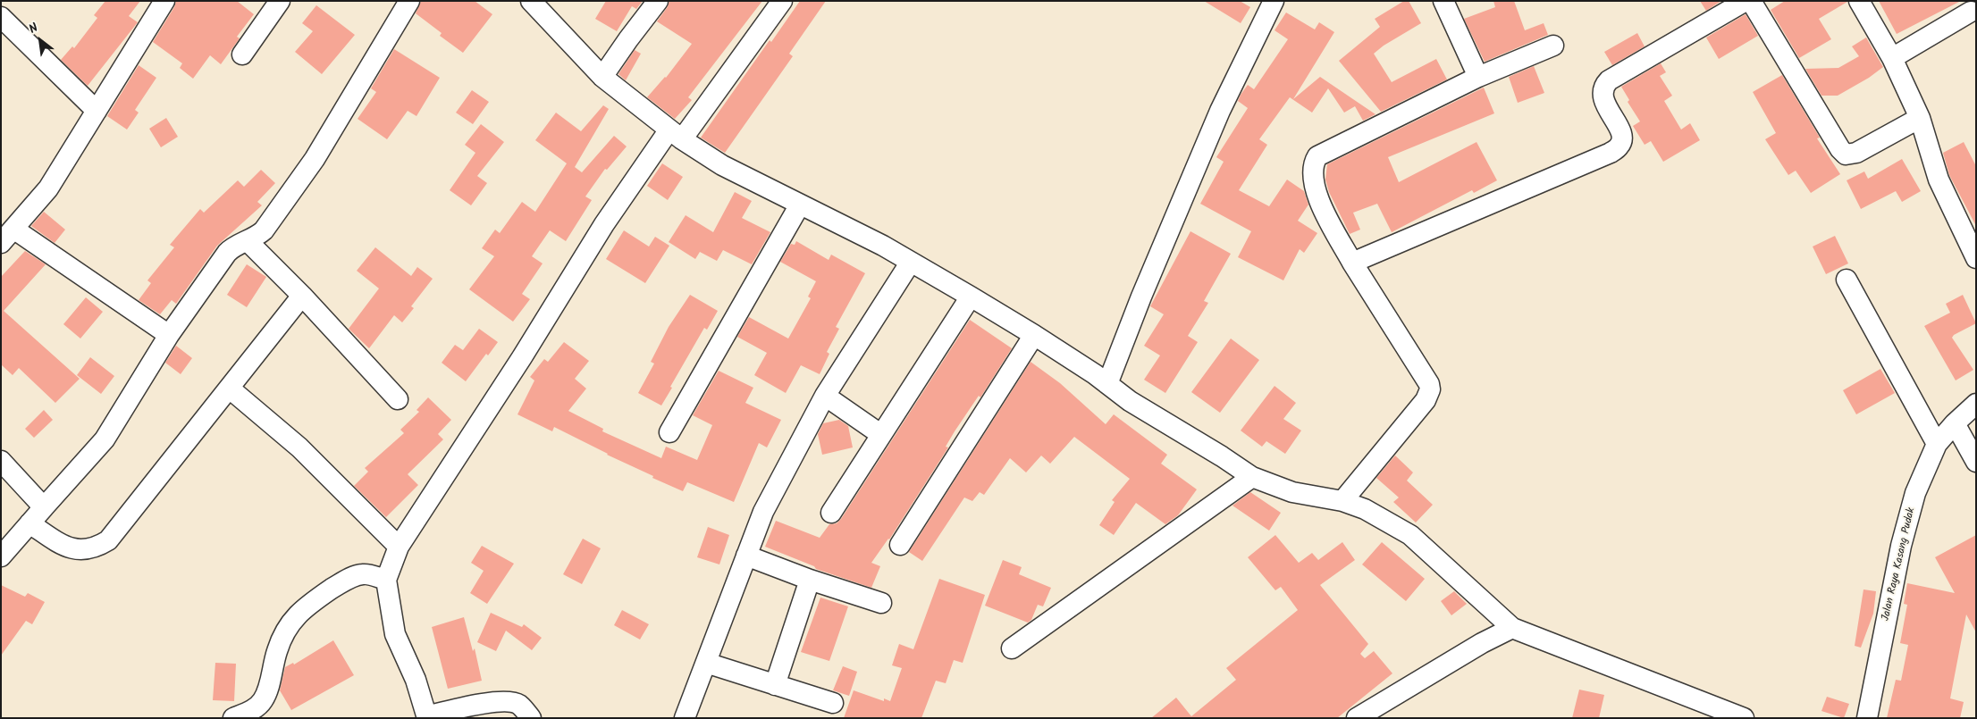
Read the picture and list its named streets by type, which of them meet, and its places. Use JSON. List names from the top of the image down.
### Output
{
  "streets": {
    "street": ["Jalan Raya Kasang Pudak"]
  },
  "north": "top left"
}
